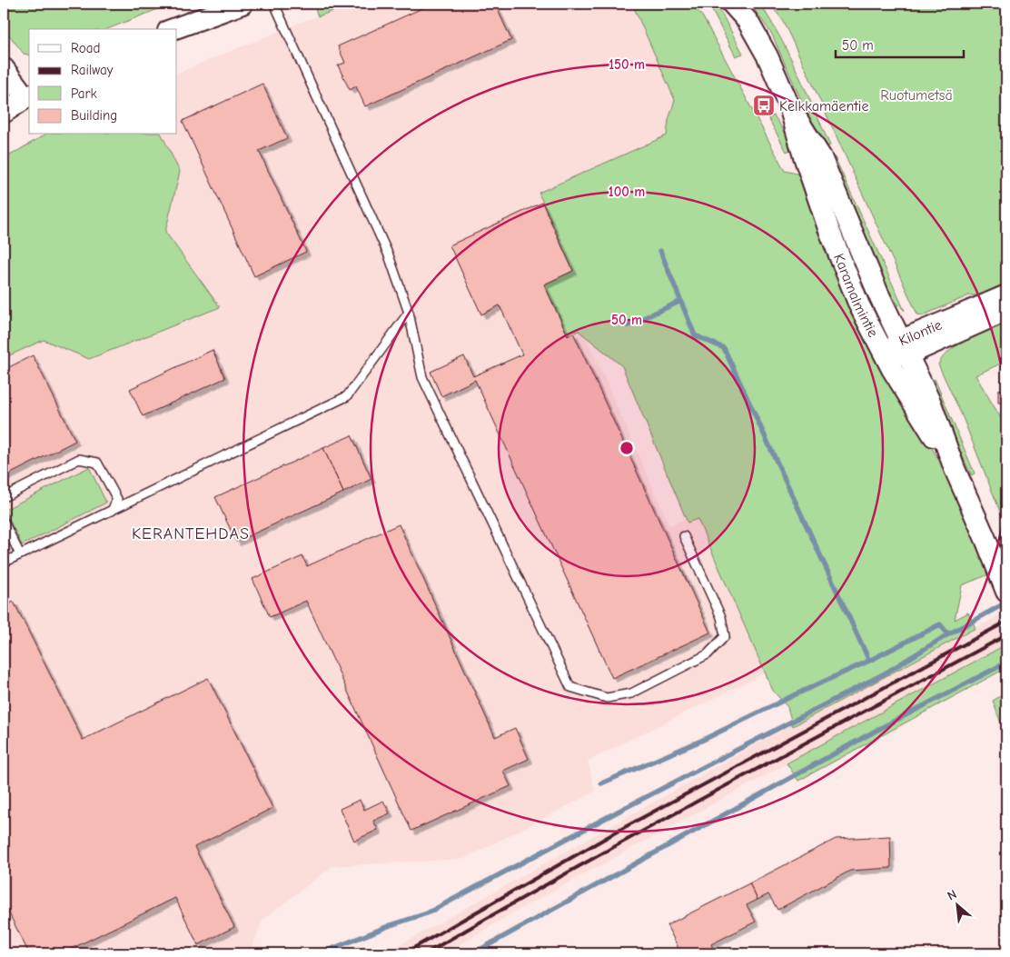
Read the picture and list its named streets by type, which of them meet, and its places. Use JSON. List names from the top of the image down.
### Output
{
  "streets": {
    "street": ["Karamalmintie", "Kilontie"]
  },
  "crossings": [
    ["Karamalmintie", "Kilontie"]
  ],
  "districts": ["KERANTEHDAS"],
  "parks": ["Ruotumetsä"],
  "places": {
    "bus stop": ["Kelkkamäentie"]
  },
  "legend": [
    "Road",
    "Railway",
    "Park",
    "Building"
  ],
  "scale_bar": "50 m",
  "north": "top left",
  "rings": ["150 m", "100 m", "50 m"]
}
